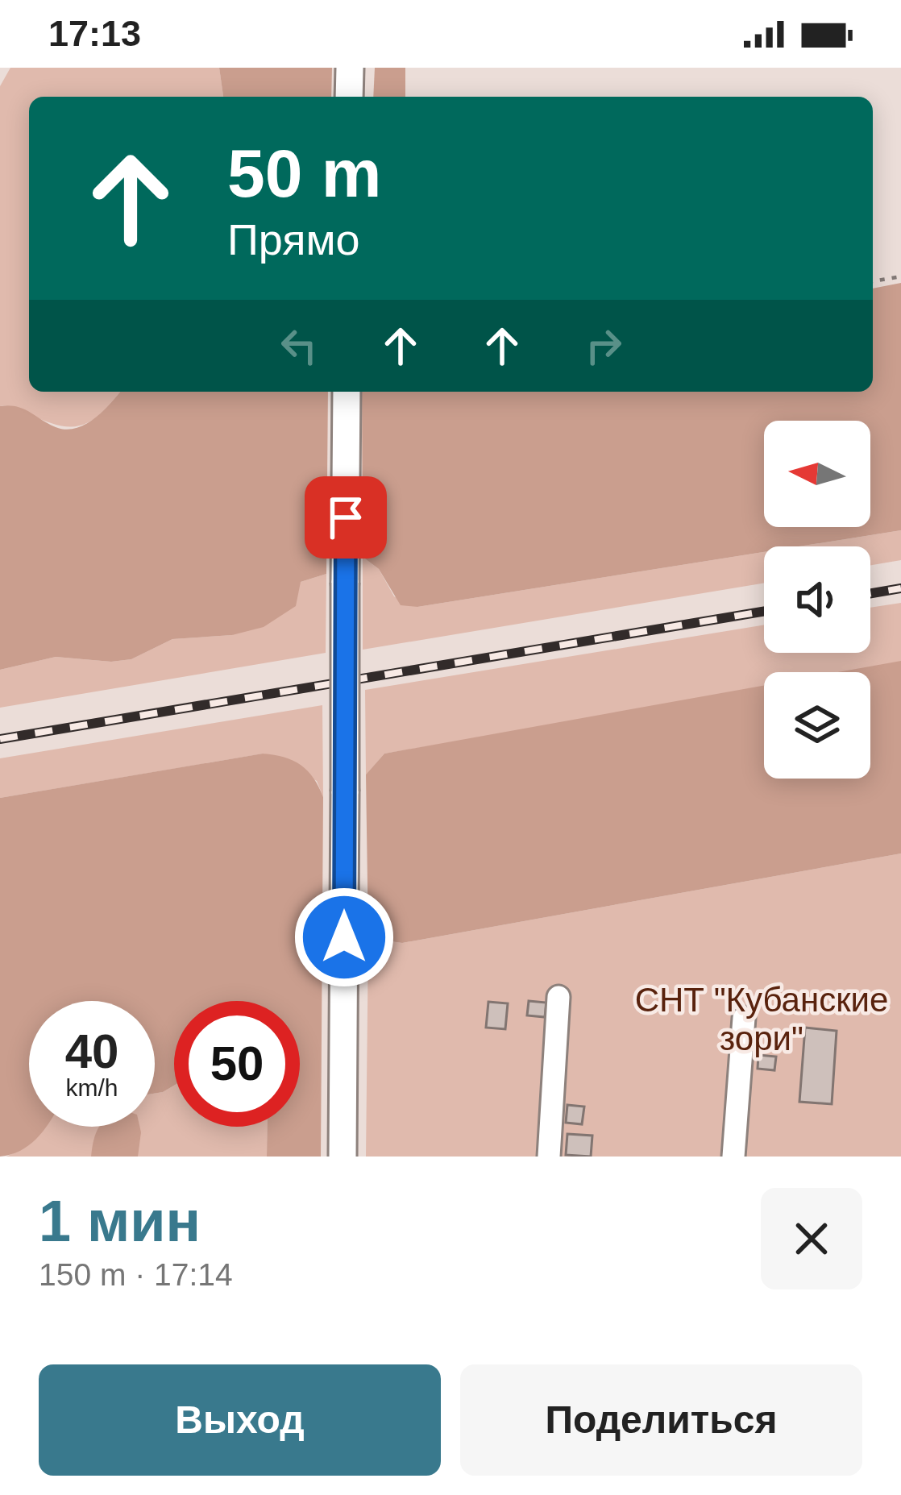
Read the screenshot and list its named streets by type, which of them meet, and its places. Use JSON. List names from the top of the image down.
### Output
{
  "parks": ["СНТ \"Кубанские зори\""],
  "north": "left",
  "page": {
    "status": "17:13",
    "turn": ["50 m", "Прямо"],
    "speed": "40 km/h",
    "limit": "50",
    "heading": ["1 мин", "150 m · 17:14"],
    "buttons": ["Выход", "Поделиться"]
  }
}
